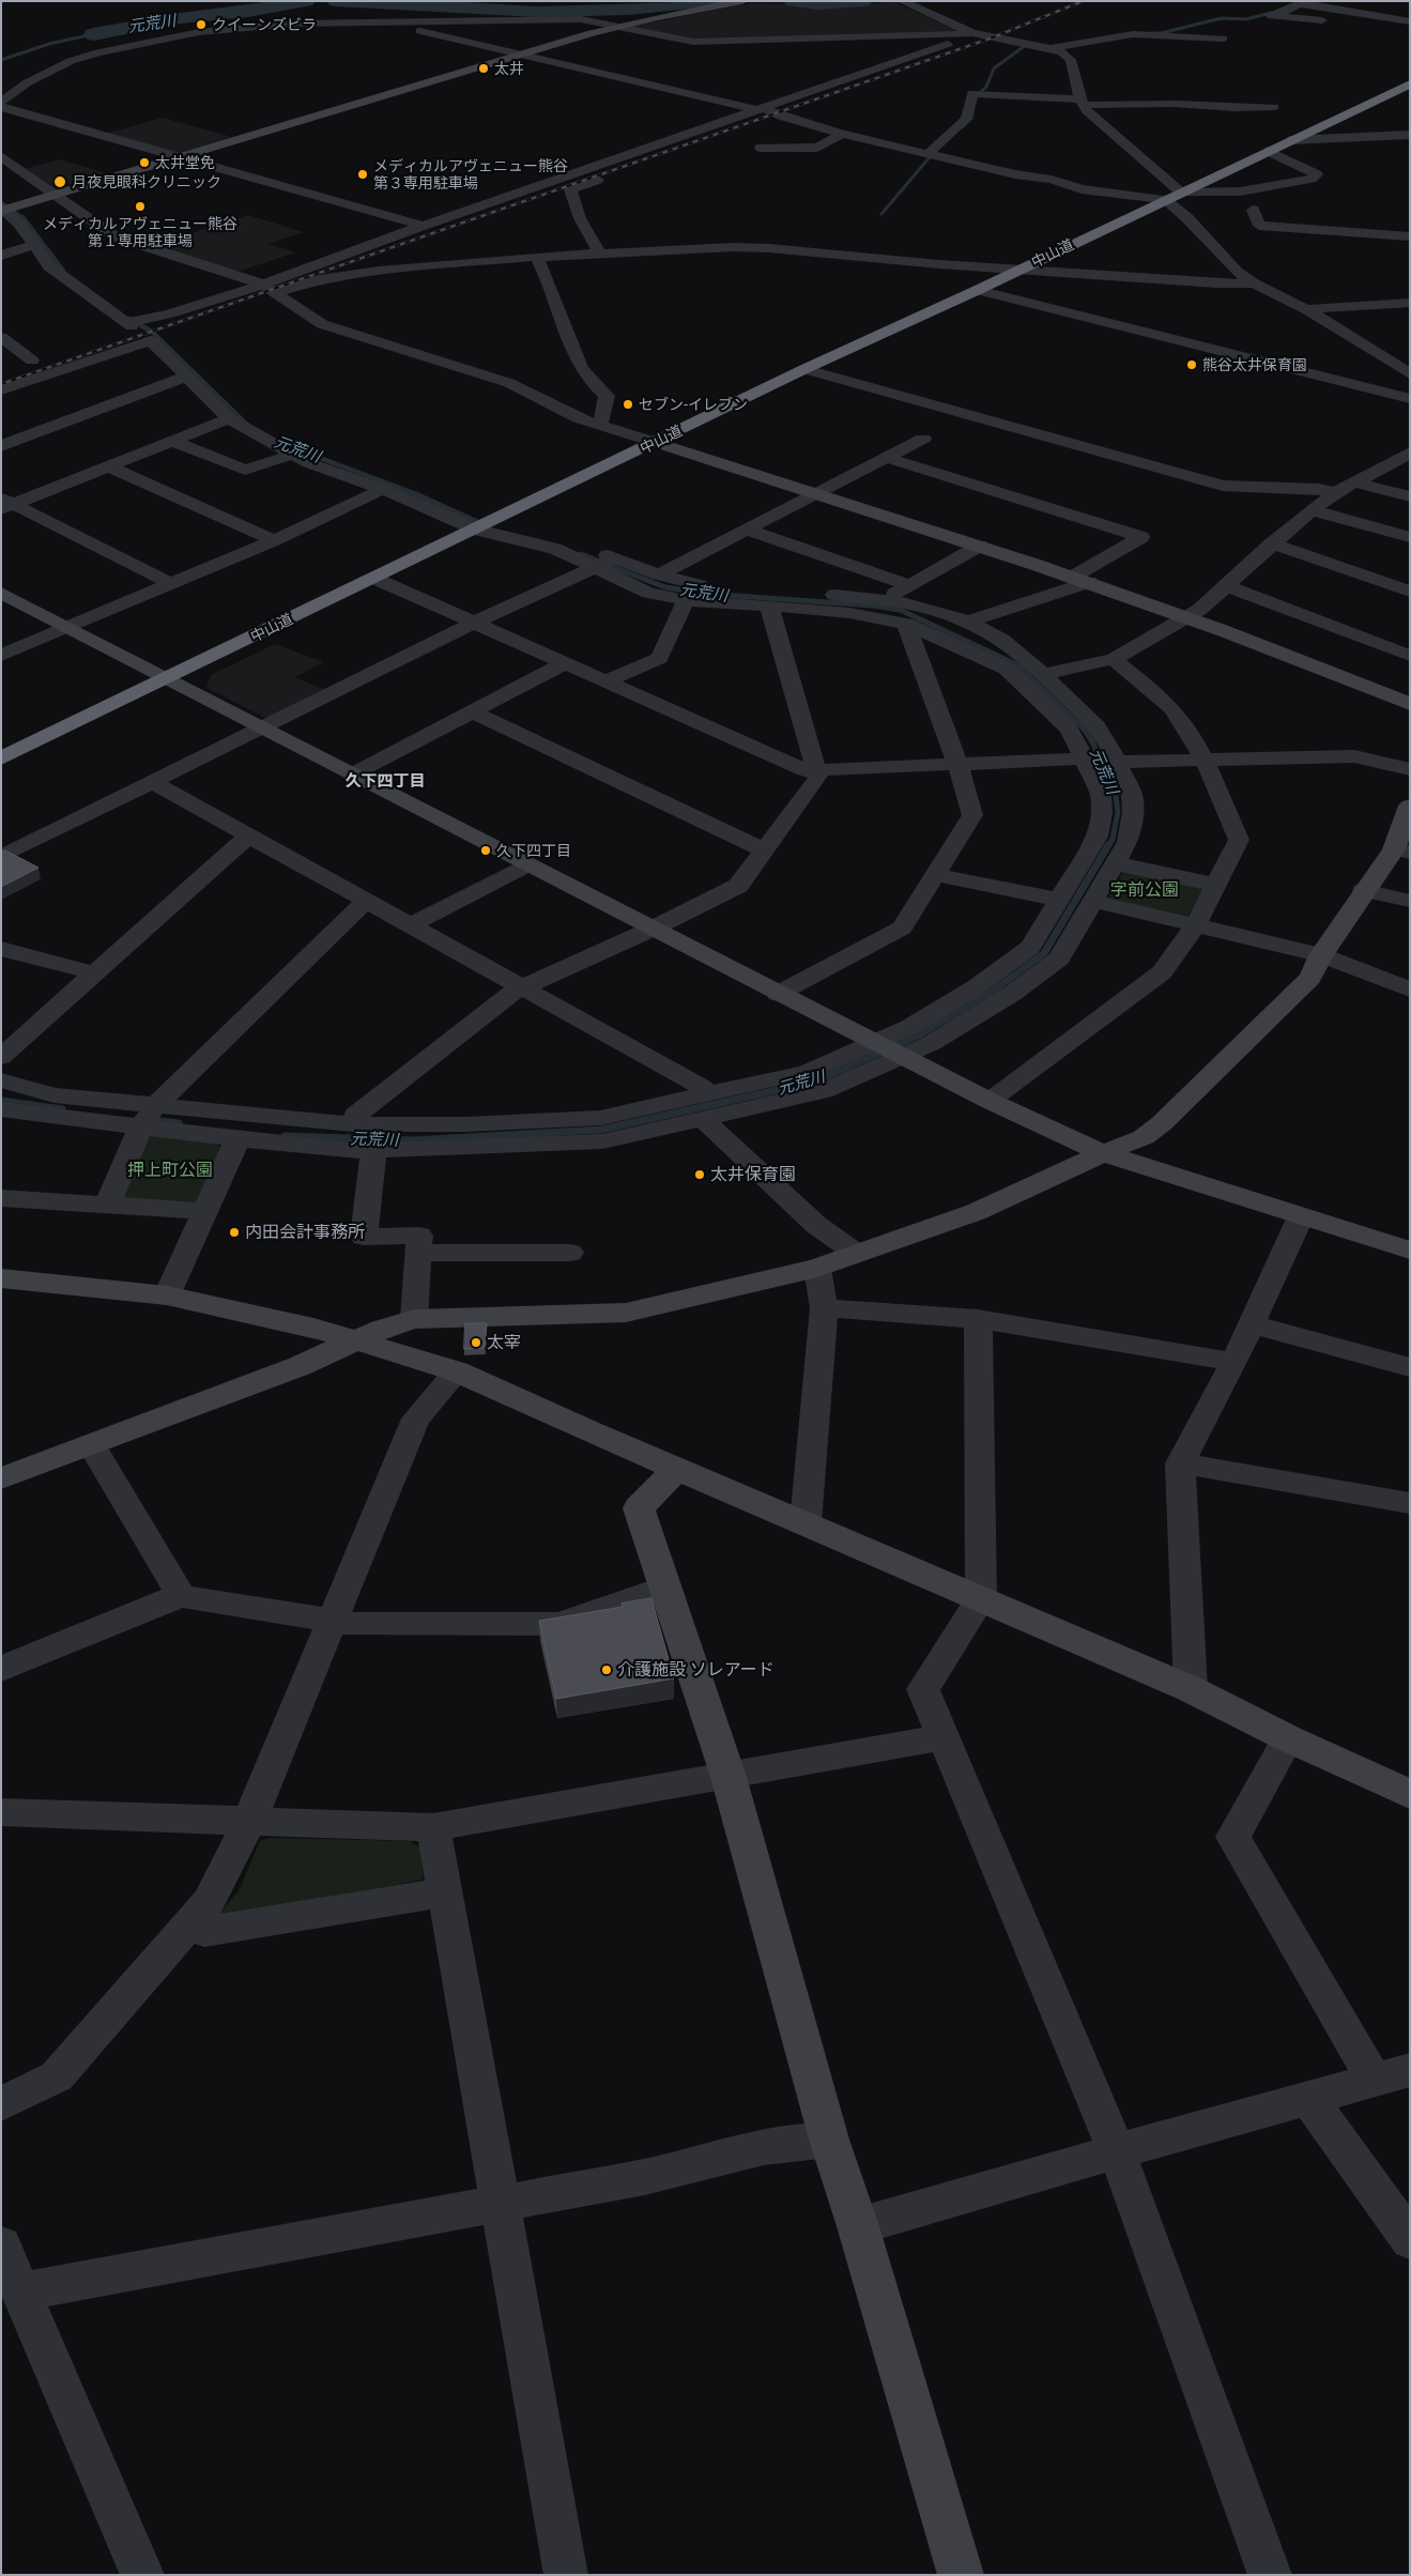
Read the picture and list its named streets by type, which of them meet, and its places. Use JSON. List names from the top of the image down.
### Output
{
  "streets": {
    "highway": ["中山道"]
  },
  "districts": ["久下四丁目"],
  "water": ["元荒川"],
  "parks": ["字前公園", "押上町公園"],
  "places": [
    "クイーンズビラ",
    "太井",
    "太井堂免",
    "メディカルアヴェニュー熊谷 第３専用駐車場",
    "月夜見眼科クリニック",
    "メディカルアヴェニュー熊谷 第１専用駐車場",
    "熊谷太井保育園",
    "セブン-イレブン",
    "久下四丁目",
    "太井保育園",
    "内田会計事務所",
    "太宰",
    "介護施設 ソレアード"
  ]
}
